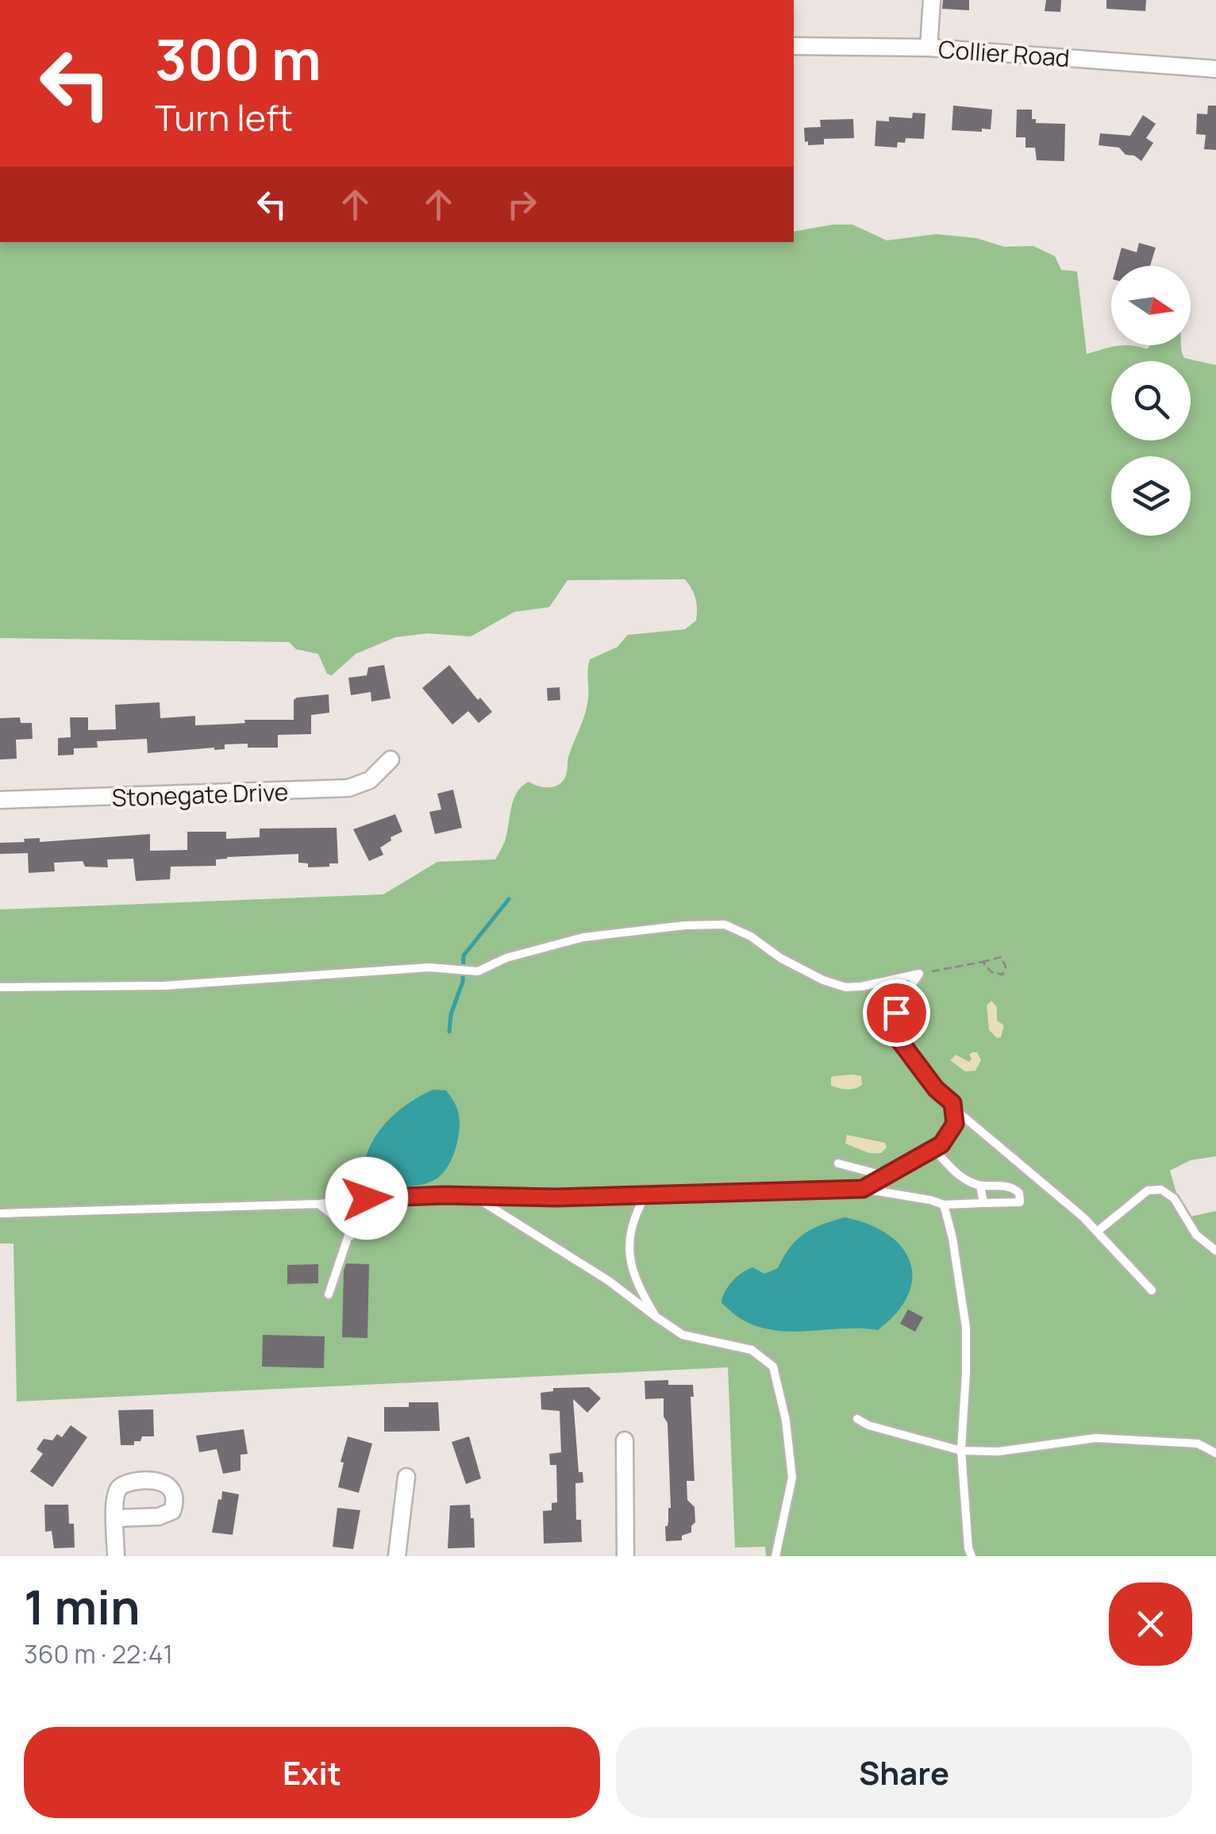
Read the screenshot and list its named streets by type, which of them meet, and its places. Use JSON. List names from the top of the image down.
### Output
{
  "streets": {
    "street": ["Collier Road", "Stonegate Drive"]
  },
  "north": "right",
  "page": {
    "turn": ["300 m", "Turn left"],
    "heading": ["1 min", "360 m · 22:41"],
    "buttons": ["Exit", "Share"]
  }
}
